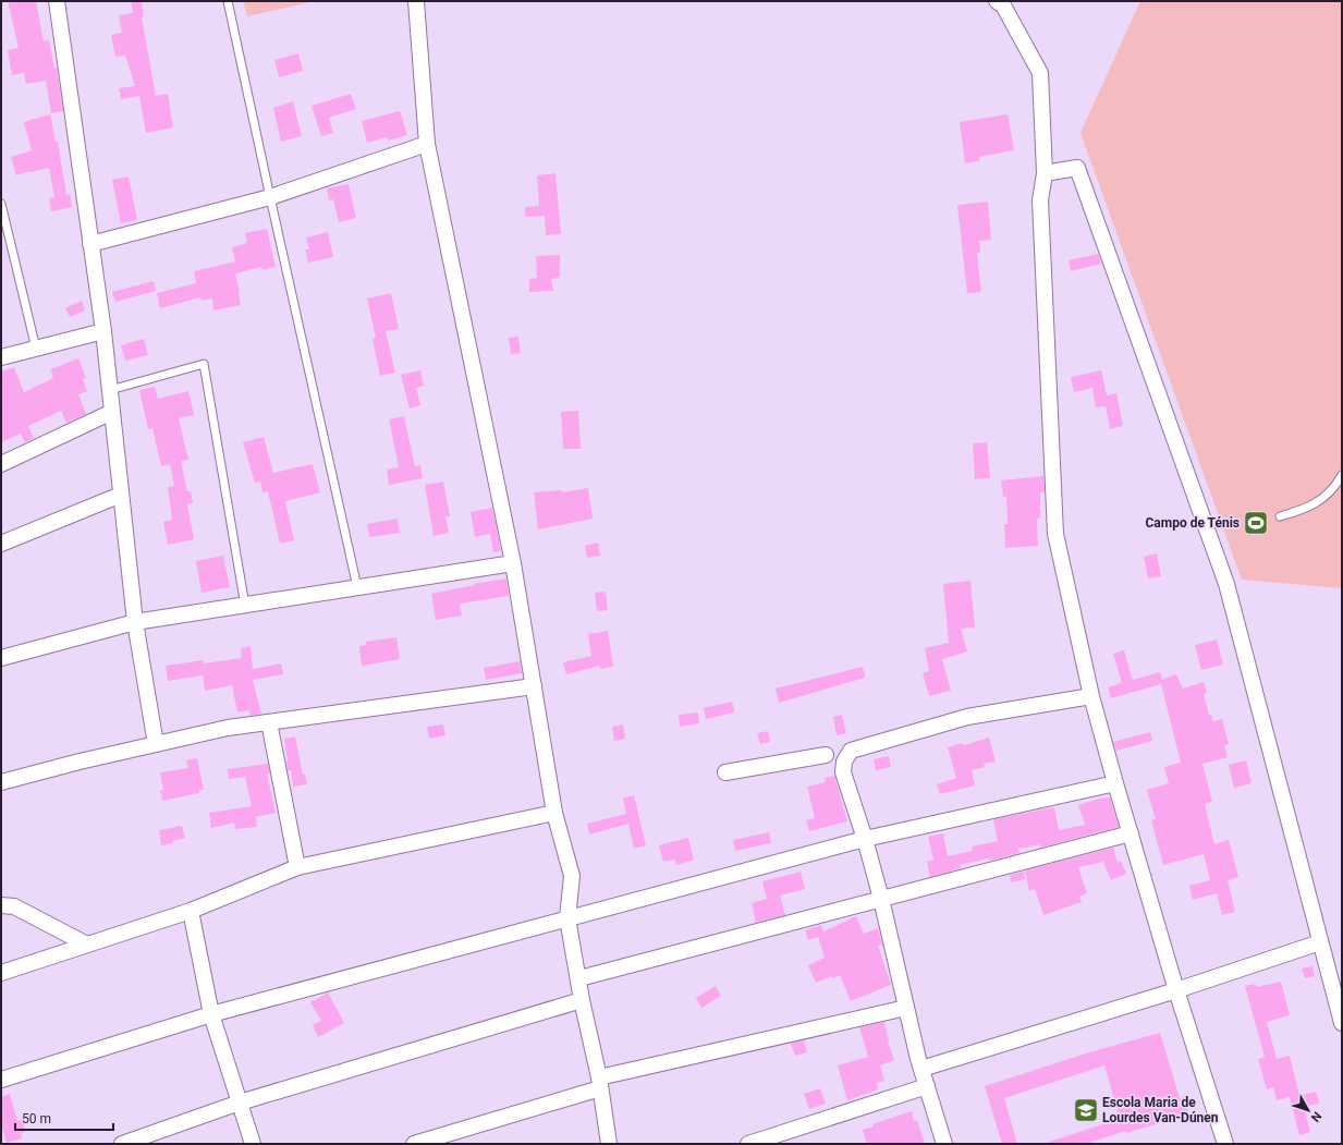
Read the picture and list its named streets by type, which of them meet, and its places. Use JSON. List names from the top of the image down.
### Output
{
  "places": {
    "sports": ["Campo de Ténis"],
    "school or university": ["Escola Maria de Lourdes Van-Dúnen"]
  },
  "scale_bar": "50 m",
  "north": "bottom right"
}
